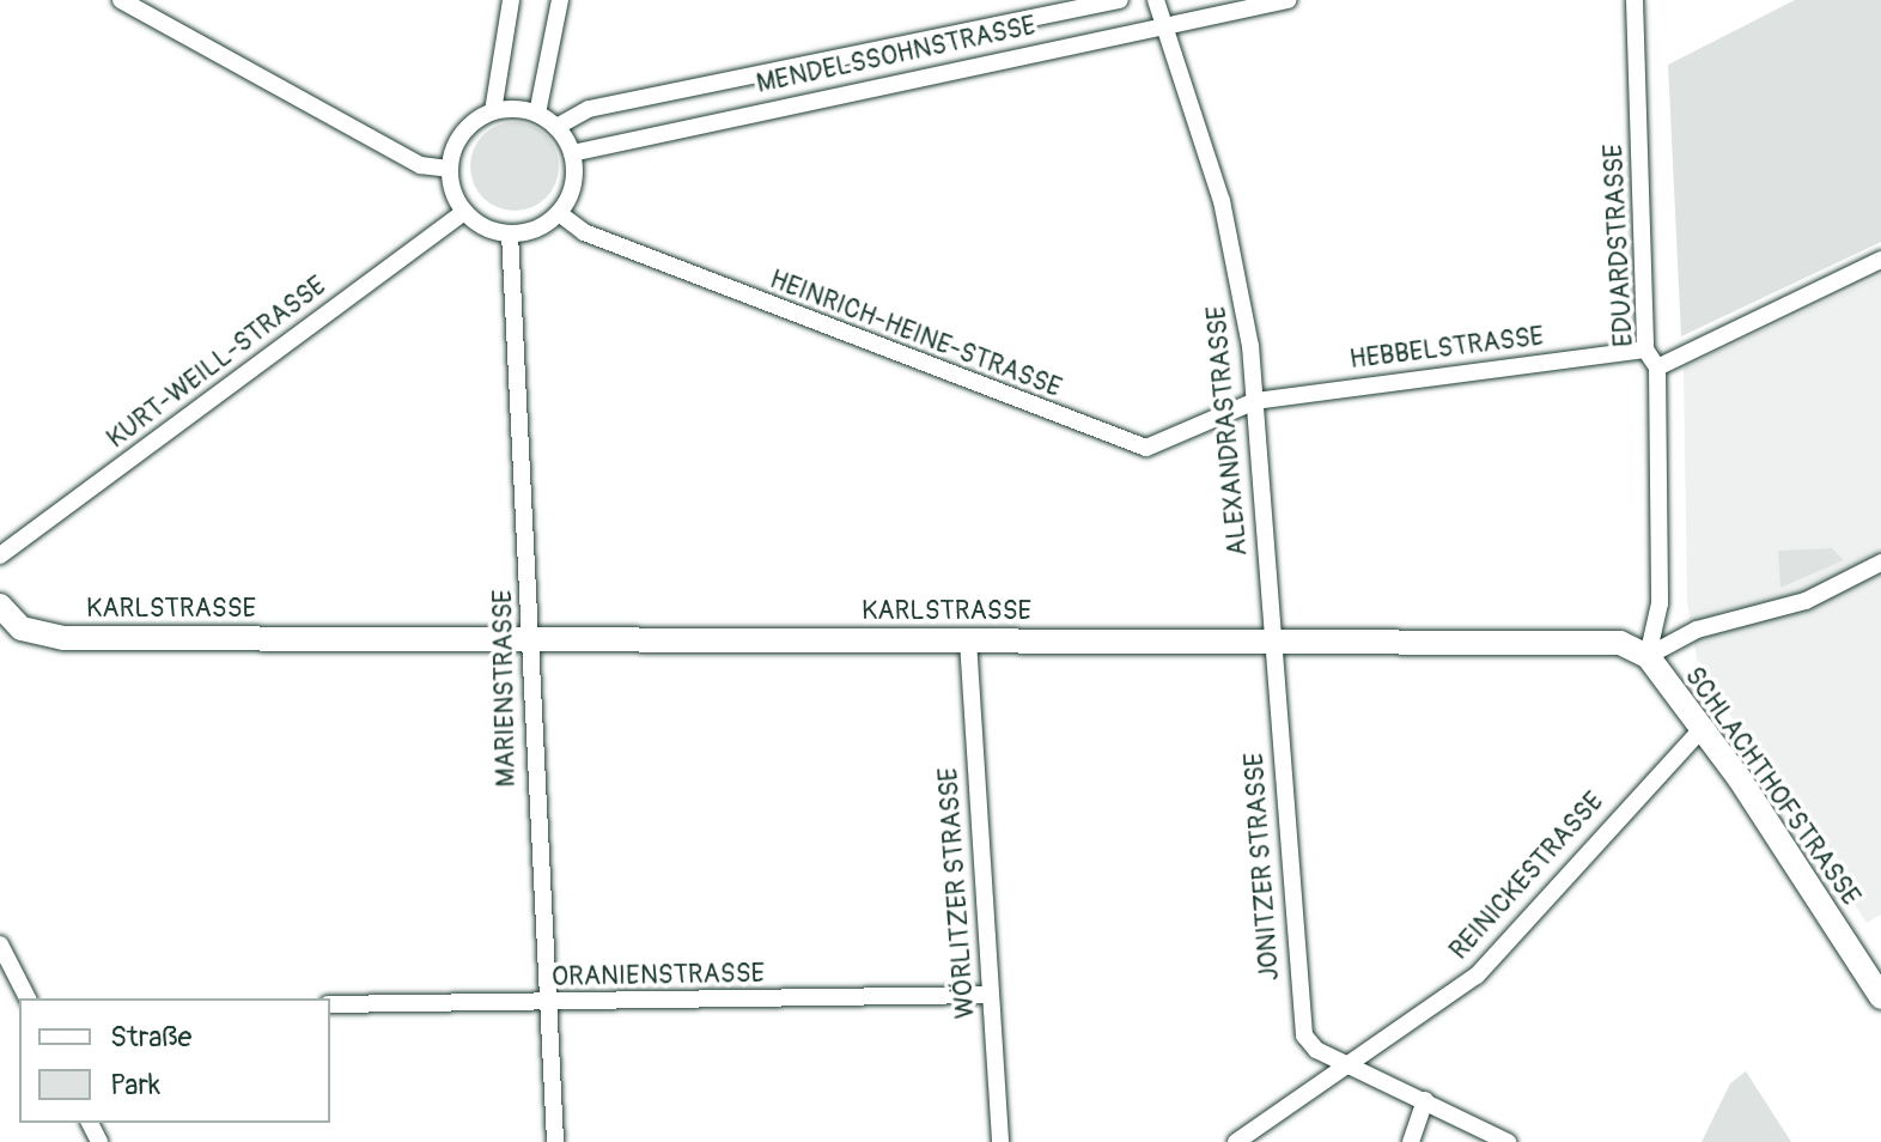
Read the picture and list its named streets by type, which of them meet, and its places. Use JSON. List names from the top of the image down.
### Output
{
  "streets": {
    "main road": ["KARLSTRASSE", "SCHLACHTHOFSTRASSE"],
    "street": [
      "MENDELSSOHNSTRASSE",
      "EDUARDSTRASSE",
      "HEINRICH-HEINE-STRASSE",
      "HEBBELSTRASSE",
      "KURT-WEILL-STRASSE",
      "ALEXANDRASTRASSE",
      "MARIENSTRASSE",
      "JONITZER STRASSE",
      "REINICKESTRASSE",
      "WÖRLITZER STRASSE",
      "ORANIENSTRASSE"
    ]
  },
  "crossings": [
    ["MENDELSSOHNSTRASSE", "HEINRICH-HEINE-STRASSE"],
    ["MENDELSSOHNSTRASSE", "KURT-WEILL-STRASSE"],
    ["MENDELSSOHNSTRASSE", "ALEXANDRASTRASSE"],
    ["MENDELSSOHNSTRASSE", "MARIENSTRASSE"],
    ["EDUARDSTRASSE", "HEBBELSTRASSE"],
    ["EDUARDSTRASSE", "KARLSTRASSE"],
    ["EDUARDSTRASSE", "SCHLACHTHOFSTRASSE"],
    ["HEINRICH-HEINE-STRASSE", "HEBBELSTRASSE"],
    ["HEINRICH-HEINE-STRASSE", "KURT-WEILL-STRASSE"],
    ["HEINRICH-HEINE-STRASSE", "ALEXANDRASTRASSE"],
    ["HEINRICH-HEINE-STRASSE", "MARIENSTRASSE"],
    ["HEBBELSTRASSE", "ALEXANDRASTRASSE"],
    ["KURT-WEILL-STRASSE", "MARIENSTRASSE"],
    ["ALEXANDRASTRASSE", "KARLSTRASSE"],
    ["ALEXANDRASTRASSE", "JONITZER STRASSE"],
    ["KARLSTRASSE", "MARIENSTRASSE"],
    ["KARLSTRASSE", "SCHLACHTHOFSTRASSE"],
    ["KARLSTRASSE", "JONITZER STRASSE"],
    ["KARLSTRASSE", "WÖRLITZER STRASSE"],
    ["MARIENSTRASSE", "ORANIENSTRASSE"],
    ["SCHLACHTHOFSTRASSE", "REINICKESTRASSE"],
    ["JONITZER STRASSE", "REINICKESTRASSE"],
    ["WÖRLITZER STRASSE", "ORANIENSTRASSE"]
  ],
  "legend": ["Straße", "Park"]
}
